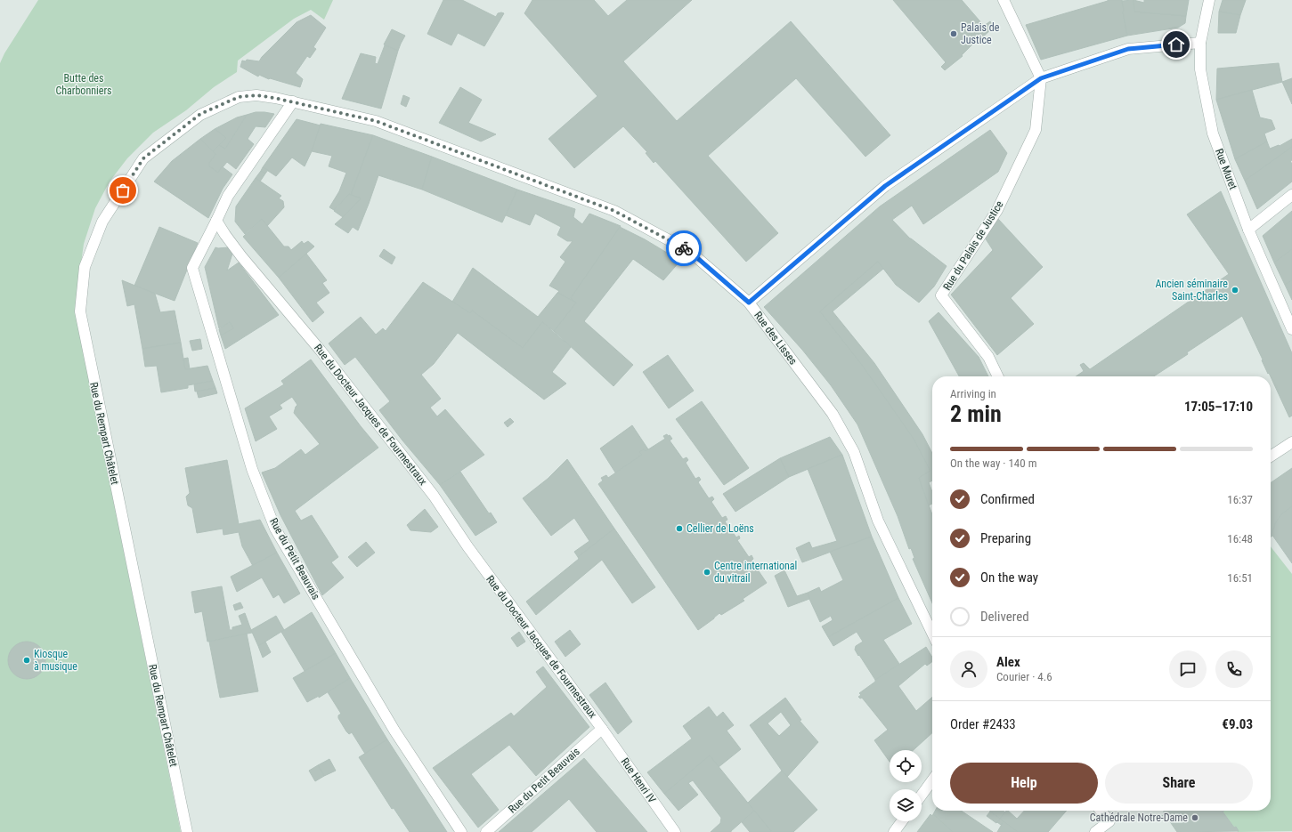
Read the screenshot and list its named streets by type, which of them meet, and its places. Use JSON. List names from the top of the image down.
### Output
{
  "streets": {
    "street": [
      "Rue Muret",
      "Rue du Palais de Justice",
      "Rue des Lisses",
      "Rue du Docteur Jacques de Fourmestraux",
      "Rue du Rempart Châtelet",
      "Rue du Petit Beauvais",
      "Rue Henri IV"
    ]
  },
  "crossings": [
    ["Rue des Lisses", "Rue du Rempart Châtelet"],
    ["Rue du Docteur Jacques de Fourmestraux", "Rue du Petit Beauvais"],
    ["Rue du Docteur Jacques de Fourmestraux", "Rue Henri IV"],
    ["Rue du Petit Beauvais", "Rue Henri IV"]
  ],
  "parks": ["Butte des Charbonniers"],
  "places": [
    "Palais de Justice",
    "Ancien séminaire Saint-Charles",
    "Cellier de Loëns",
    "Centre international du vitrail",
    "Kiosque à musique",
    "Cathédrale Notre-Dame"
  ],
  "page": {
    "heading": ["2 min", "Arriving in", "17:05–17:10"],
    "panel": [
      "Alex",
      "Courier · 4.6",
      "Order #2433",
      "€9.03"
    ],
    "bar": "On the way · 140 m",
    "list": [
      ["Confirmed", "16:37"],
      ["Preparing", "16:48"],
      ["On the way", "16:51"],
      "Delivered"
    ],
    "buttons": ["Help", "Share"]
  }
}
